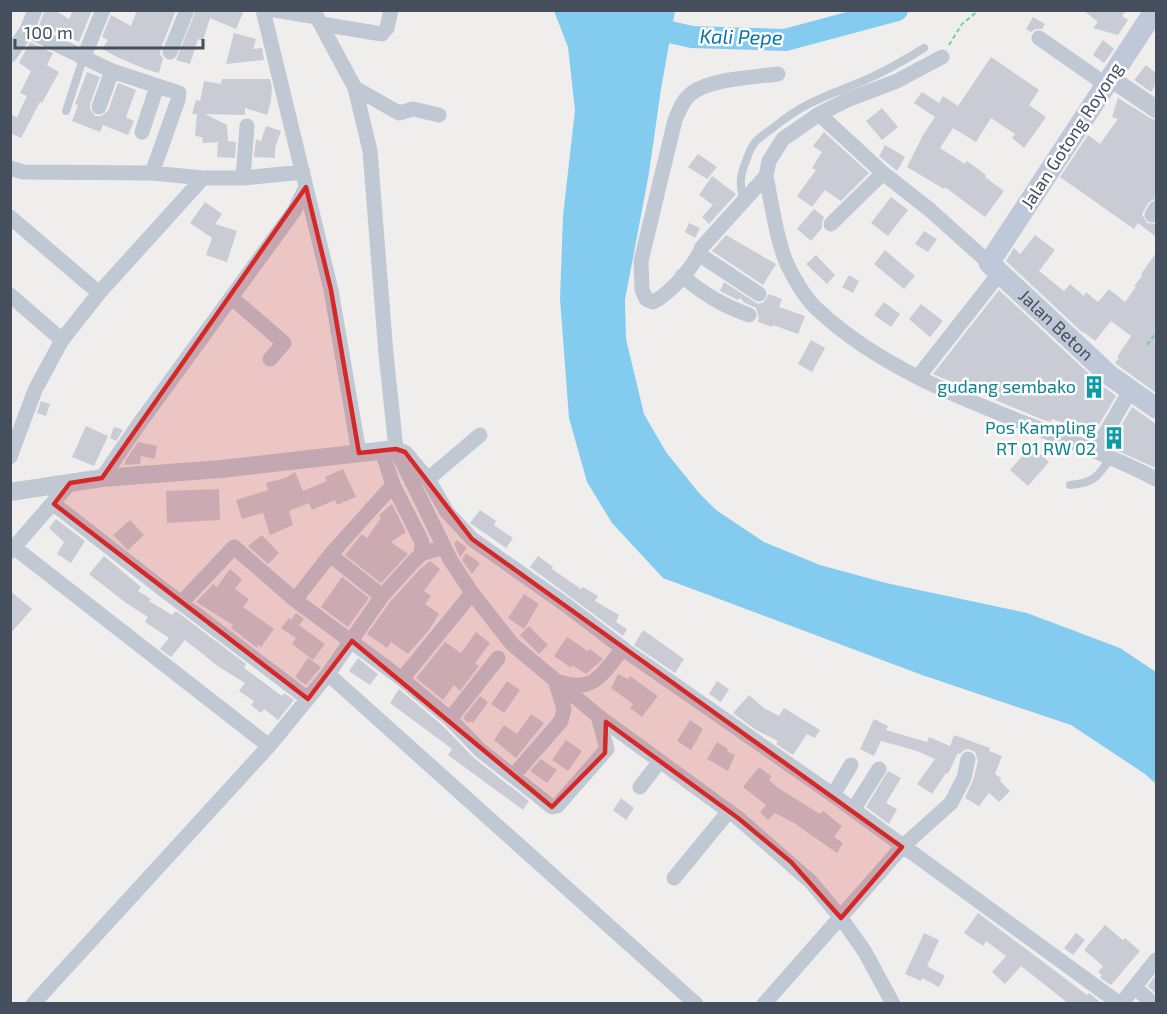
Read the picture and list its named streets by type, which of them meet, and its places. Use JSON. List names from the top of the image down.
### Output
{
  "streets": {
    "main road": ["Jalan Gotong Royong", "Jalan Beton"]
  },
  "crossings": [
    ["Jalan Gotong Royong", "Jalan Beton"]
  ],
  "water": ["Kali Pepe"],
  "places": {
    "building": ["gudang sembako", "Pos Kampling RT 01 RW 02"]
  },
  "scale_bar": "100 m"
}
